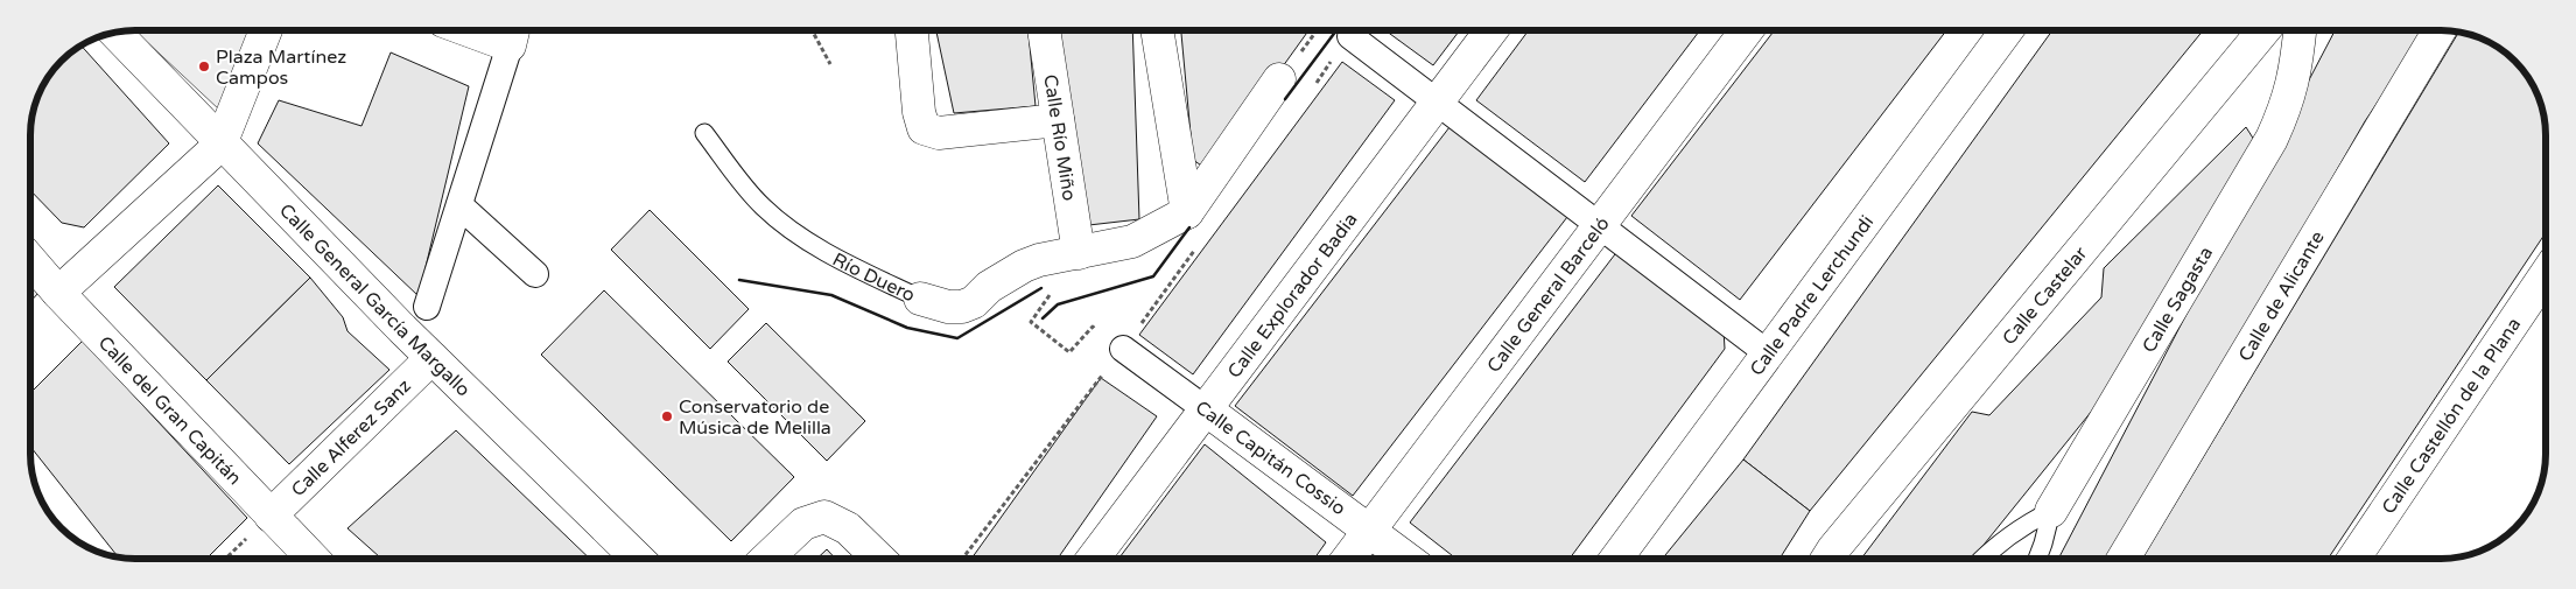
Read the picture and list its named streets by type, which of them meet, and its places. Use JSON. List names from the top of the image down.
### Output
{
  "streets": {
    "street": [
      "Calle Río Miño",
      "Río Duero",
      "Calle Explorador Badia",
      "Calle Castelar",
      "Calle General Barceló",
      "Calle Padre Lerchundi",
      "Calle de Alicante",
      "Calle General García Margallo",
      "Calle Sagasta",
      "Calle del Gran Capitán",
      "Calle Castellón de la Plana",
      "Calle Alferez Sanz",
      "Calle Capitán Cossio"
    ]
  },
  "crossings": [
    ["Calle Río Miño", "Río Duero"],
    ["Calle Explorador Badia", "Calle Capitán Cossio"],
    ["Calle General Barceló", "Calle Capitán Cossio"],
    ["Calle General García Margallo", "Calle Alferez Sanz"],
    ["Calle del Gran Capitán", "Calle Alferez Sanz"]
  ],
  "places": ["Plaza Martínez Campos", "Conservatorio de Música de Melilla"]
}
